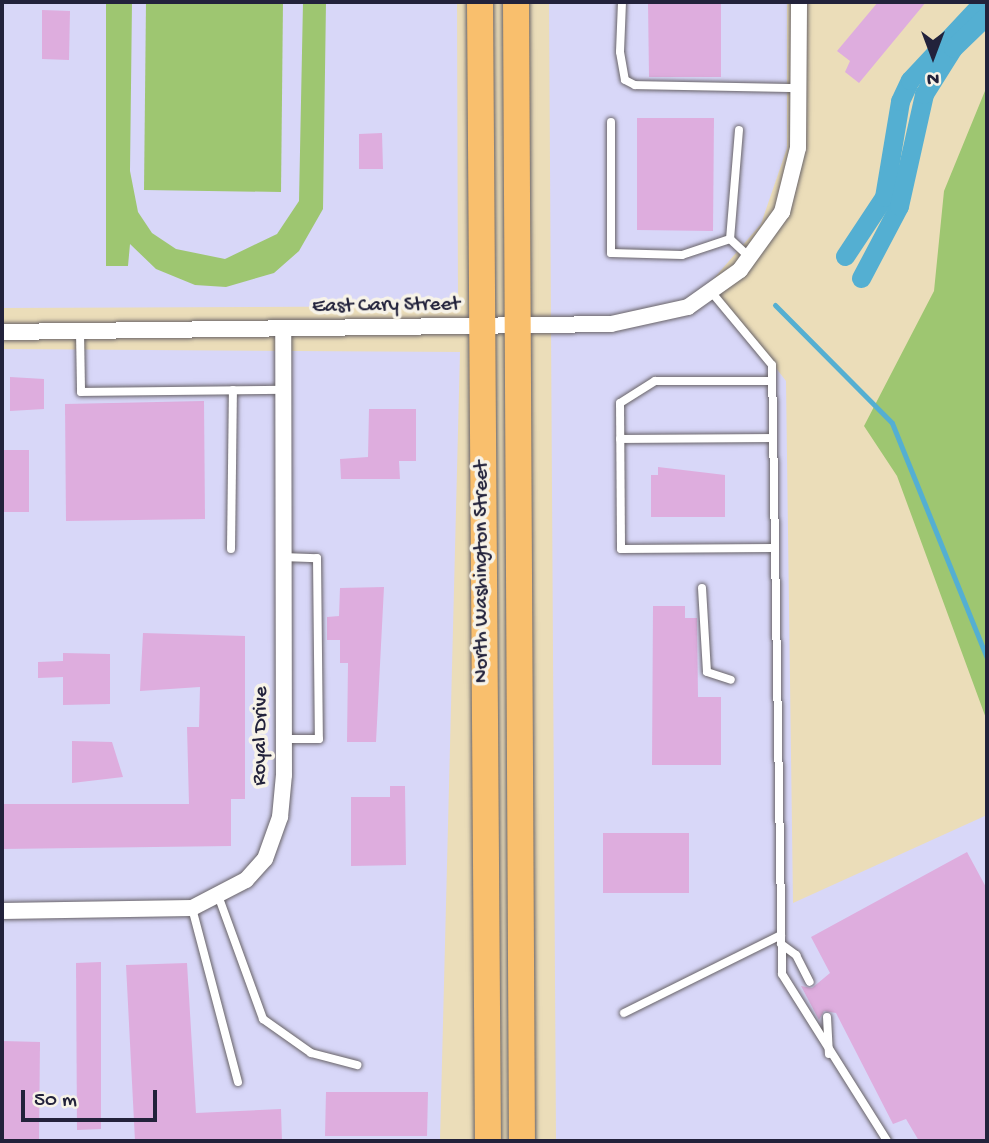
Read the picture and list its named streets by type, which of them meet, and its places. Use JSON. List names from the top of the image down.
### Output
{
  "streets": {
    "main road": ["North Washington Street"],
    "street": ["East Cary Street", "Royal Drive"]
  },
  "crossings": [
    ["East Cary Street", "North Washington Street"],
    ["East Cary Street", "Royal Drive"]
  ],
  "scale_bar": "50 m",
  "north": "bottom"
}
